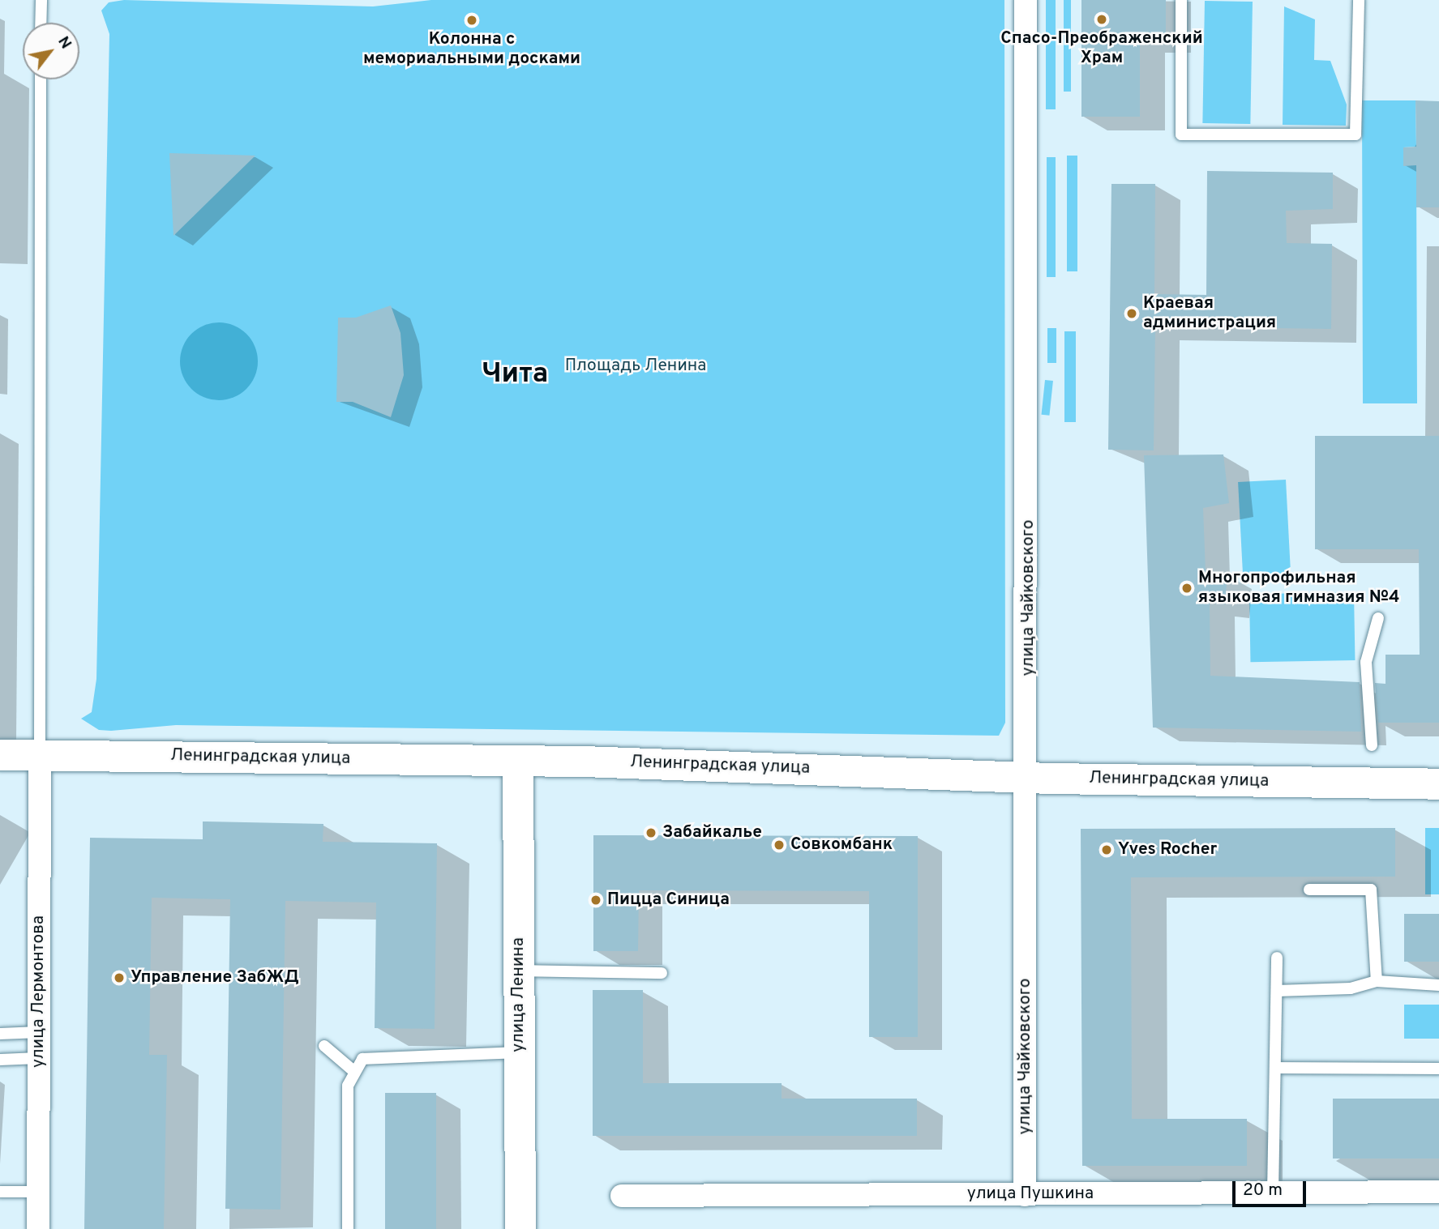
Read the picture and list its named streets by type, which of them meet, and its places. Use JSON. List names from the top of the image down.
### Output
{
  "streets": {
    "main road": ["Ленинградская улица", "улица Ленина"],
    "street": ["улица Чайковского", "улица Лермонтова", "улица Пушкина"]
  },
  "crossings": [
    ["улица Чайковского", "Ленинградская улица"],
    ["улица Чайковского", "улица Пушкина"],
    ["Ленинградская улица", "улица Лермонтова"],
    ["Ленинградская улица", "улица Ленина"]
  ],
  "districts": ["Чита"],
  "parks": ["Площадь Ленина"],
  "places": [
    "Спасо-Преображенский Храм",
    "Колонна с мемориальными досками",
    "Краевая администрация",
    "Многопрофильная языковая гимназия №4",
    "Забайкалье",
    "Совкомбанк",
    "Yves Rocher",
    "Пицца Синица",
    "Управление ЗабЖД"
  ],
  "scale_bar": "20 m",
  "north": "top right"
}
